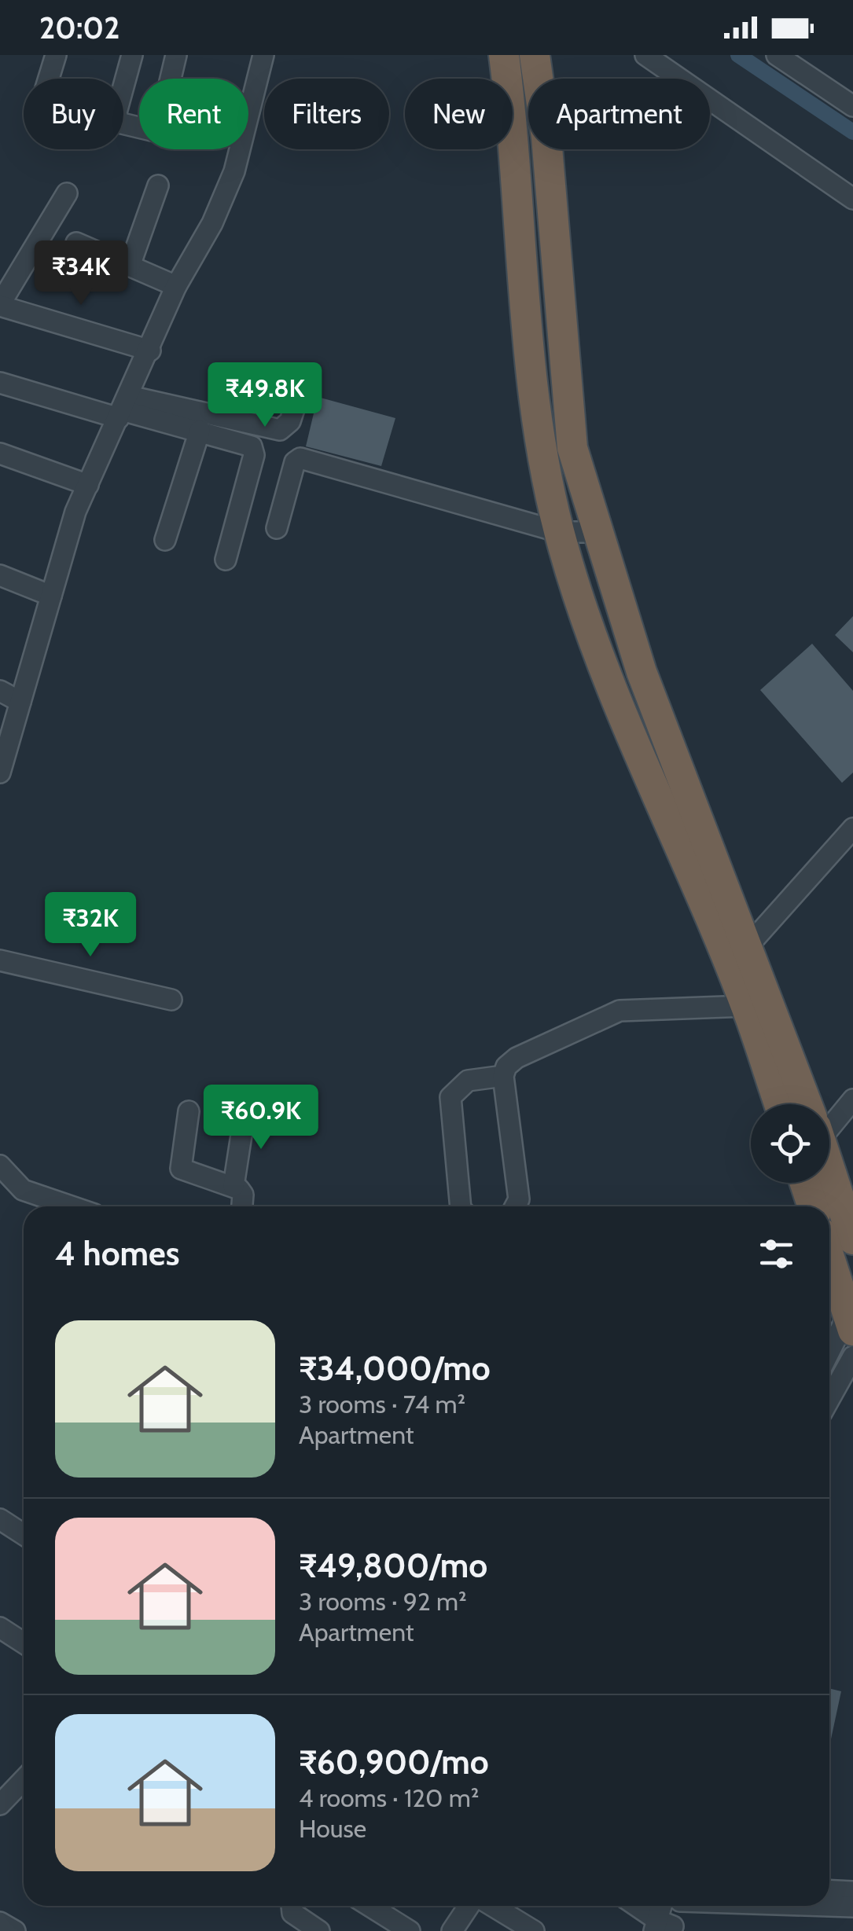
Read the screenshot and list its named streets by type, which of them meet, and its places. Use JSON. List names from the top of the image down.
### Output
{
  "page": {
    "status": "20:02",
    "chip": [
      "Buy",
      "Rent",
      "Filters",
      "New",
      "Apartment"
    ],
    "price": [
      "₹34K",
      "₹49.8K",
      "₹32K",
      "₹60.9K"
    ],
    "heading": "4 homes",
    "list": [
      {
        "name": "₹34,000/mo",
        "note": "3 rooms · 74 m² · Apartment"
      },
      {
        "name": "₹49,800/mo",
        "note": "3 rooms · 92 m² · Apartment"
      },
      {
        "name": "₹60,900/mo",
        "note": "4 rooms · 120 m² · House"
      }
    ]
  }
}
